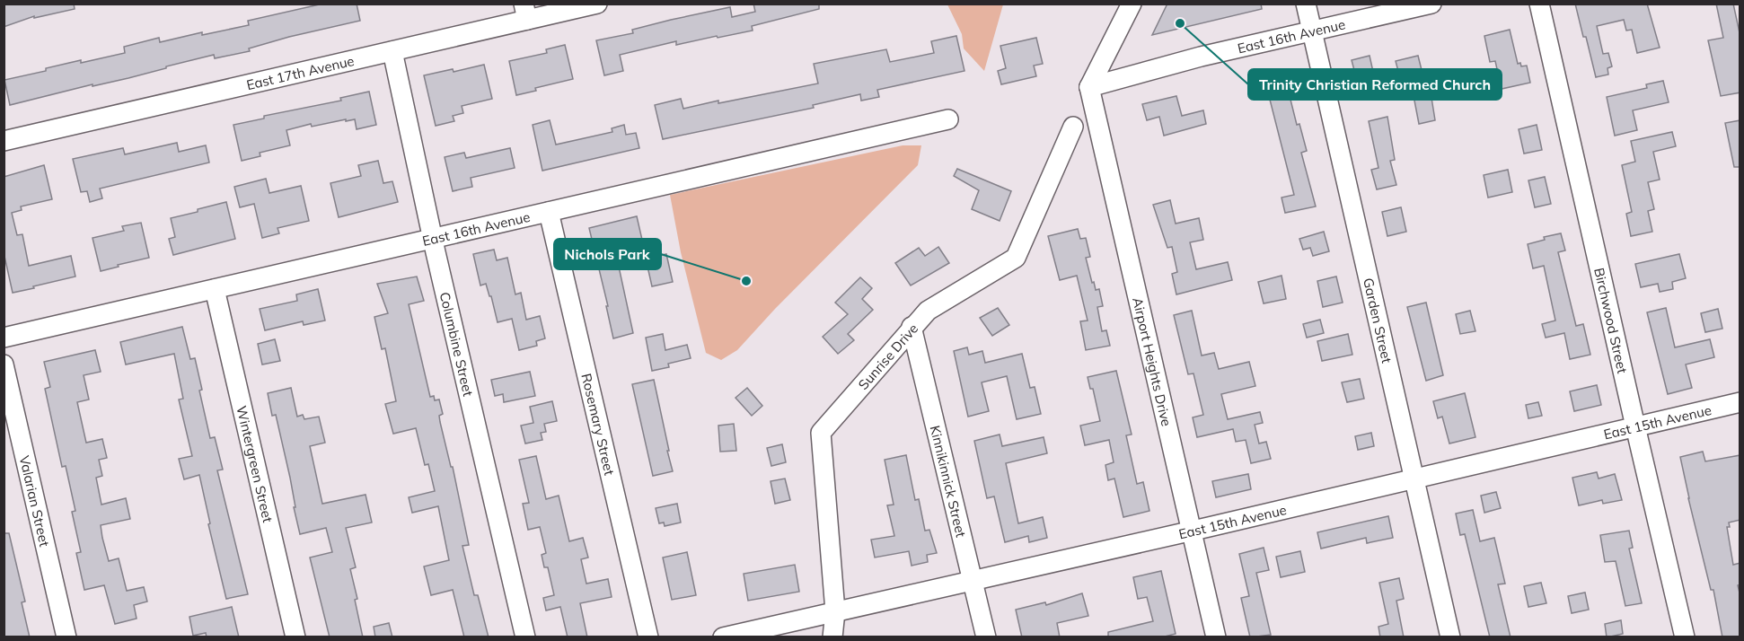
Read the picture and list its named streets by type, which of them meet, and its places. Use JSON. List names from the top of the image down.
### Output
{
  "streets": {
    "street": [
      "East 16th Avenue",
      "East 17th Avenue",
      "Garden Street",
      "Birchwood Street",
      "Columbine Street",
      "Sunrise Drive",
      "Airport Heights Drive",
      "East 15th Avenue",
      "Rosemary Street",
      "Wintergreen Street",
      "Kinnikinnick Street",
      "Valarian Street"
    ]
  },
  "crossings": [
    ["East 16th Avenue", "Garden Street"],
    ["East 16th Avenue", "Columbine Street"],
    ["East 16th Avenue", "Airport Heights Drive"],
    ["East 16th Avenue", "Rosemary Street"],
    ["East 16th Avenue", "Wintergreen Street"],
    ["East 17th Avenue", "Columbine Street"],
    ["Garden Street", "East 15th Avenue"],
    ["Birchwood Street", "East 15th Avenue"],
    ["Sunrise Drive", "East 15th Avenue"],
    ["Sunrise Drive", "Kinnikinnick Street"],
    ["Airport Heights Drive", "East 15th Avenue"],
    ["East 15th Avenue", "Kinnikinnick Street"]
  ],
  "places": ["Trinity Christian Reformed Church", "Nichols Park"]
}
